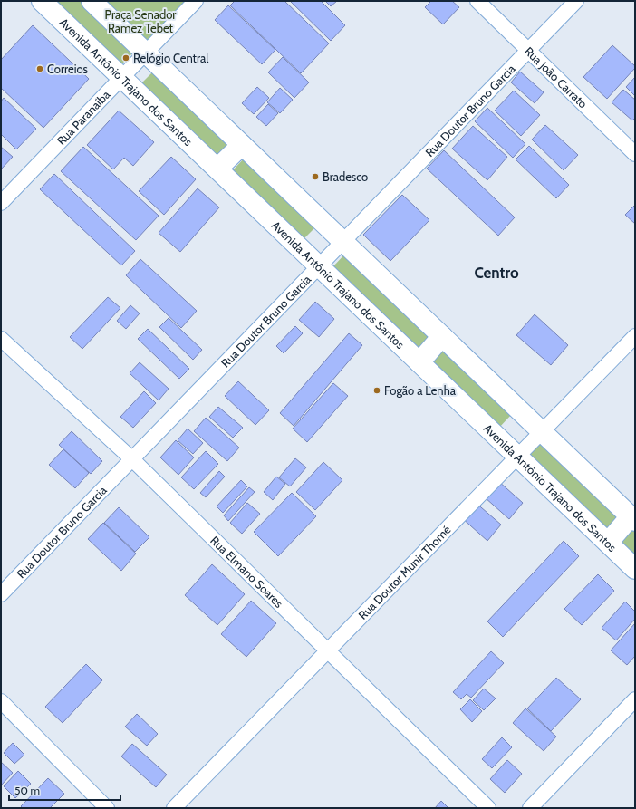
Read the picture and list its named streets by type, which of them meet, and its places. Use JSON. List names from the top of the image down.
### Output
{
  "streets": {
    "main road": ["Avenida Antônio Trajano dos Santos"],
    "street": [
      "Rua João Carrato",
      "Rua Doutor Bruno Garcia",
      "Rua Paranaíba",
      "Rua Elmano Soares",
      "Rua Doutor Munir Thomé"
    ]
  },
  "crossings": [
    ["Rua João Carrato", "Rua Doutor Bruno Garcia"],
    ["Avenida Antônio Trajano dos Santos", "Rua Doutor Bruno Garcia"],
    ["Avenida Antônio Trajano dos Santos", "Rua Paranaíba"],
    ["Avenida Antônio Trajano dos Santos", "Rua Doutor Munir Thomé"],
    ["Rua Doutor Bruno Garcia", "Rua Elmano Soares"],
    ["Rua Elmano Soares", "Rua Doutor Munir Thomé"]
  ],
  "districts": ["Centro"],
  "parks": ["Praça Senador Ramez Tebet"],
  "places": [
    "Relógio Central",
    "Correios",
    "Bradesco",
    "Fogão a Lenha"
  ],
  "scale_bar": "50 m"
}
